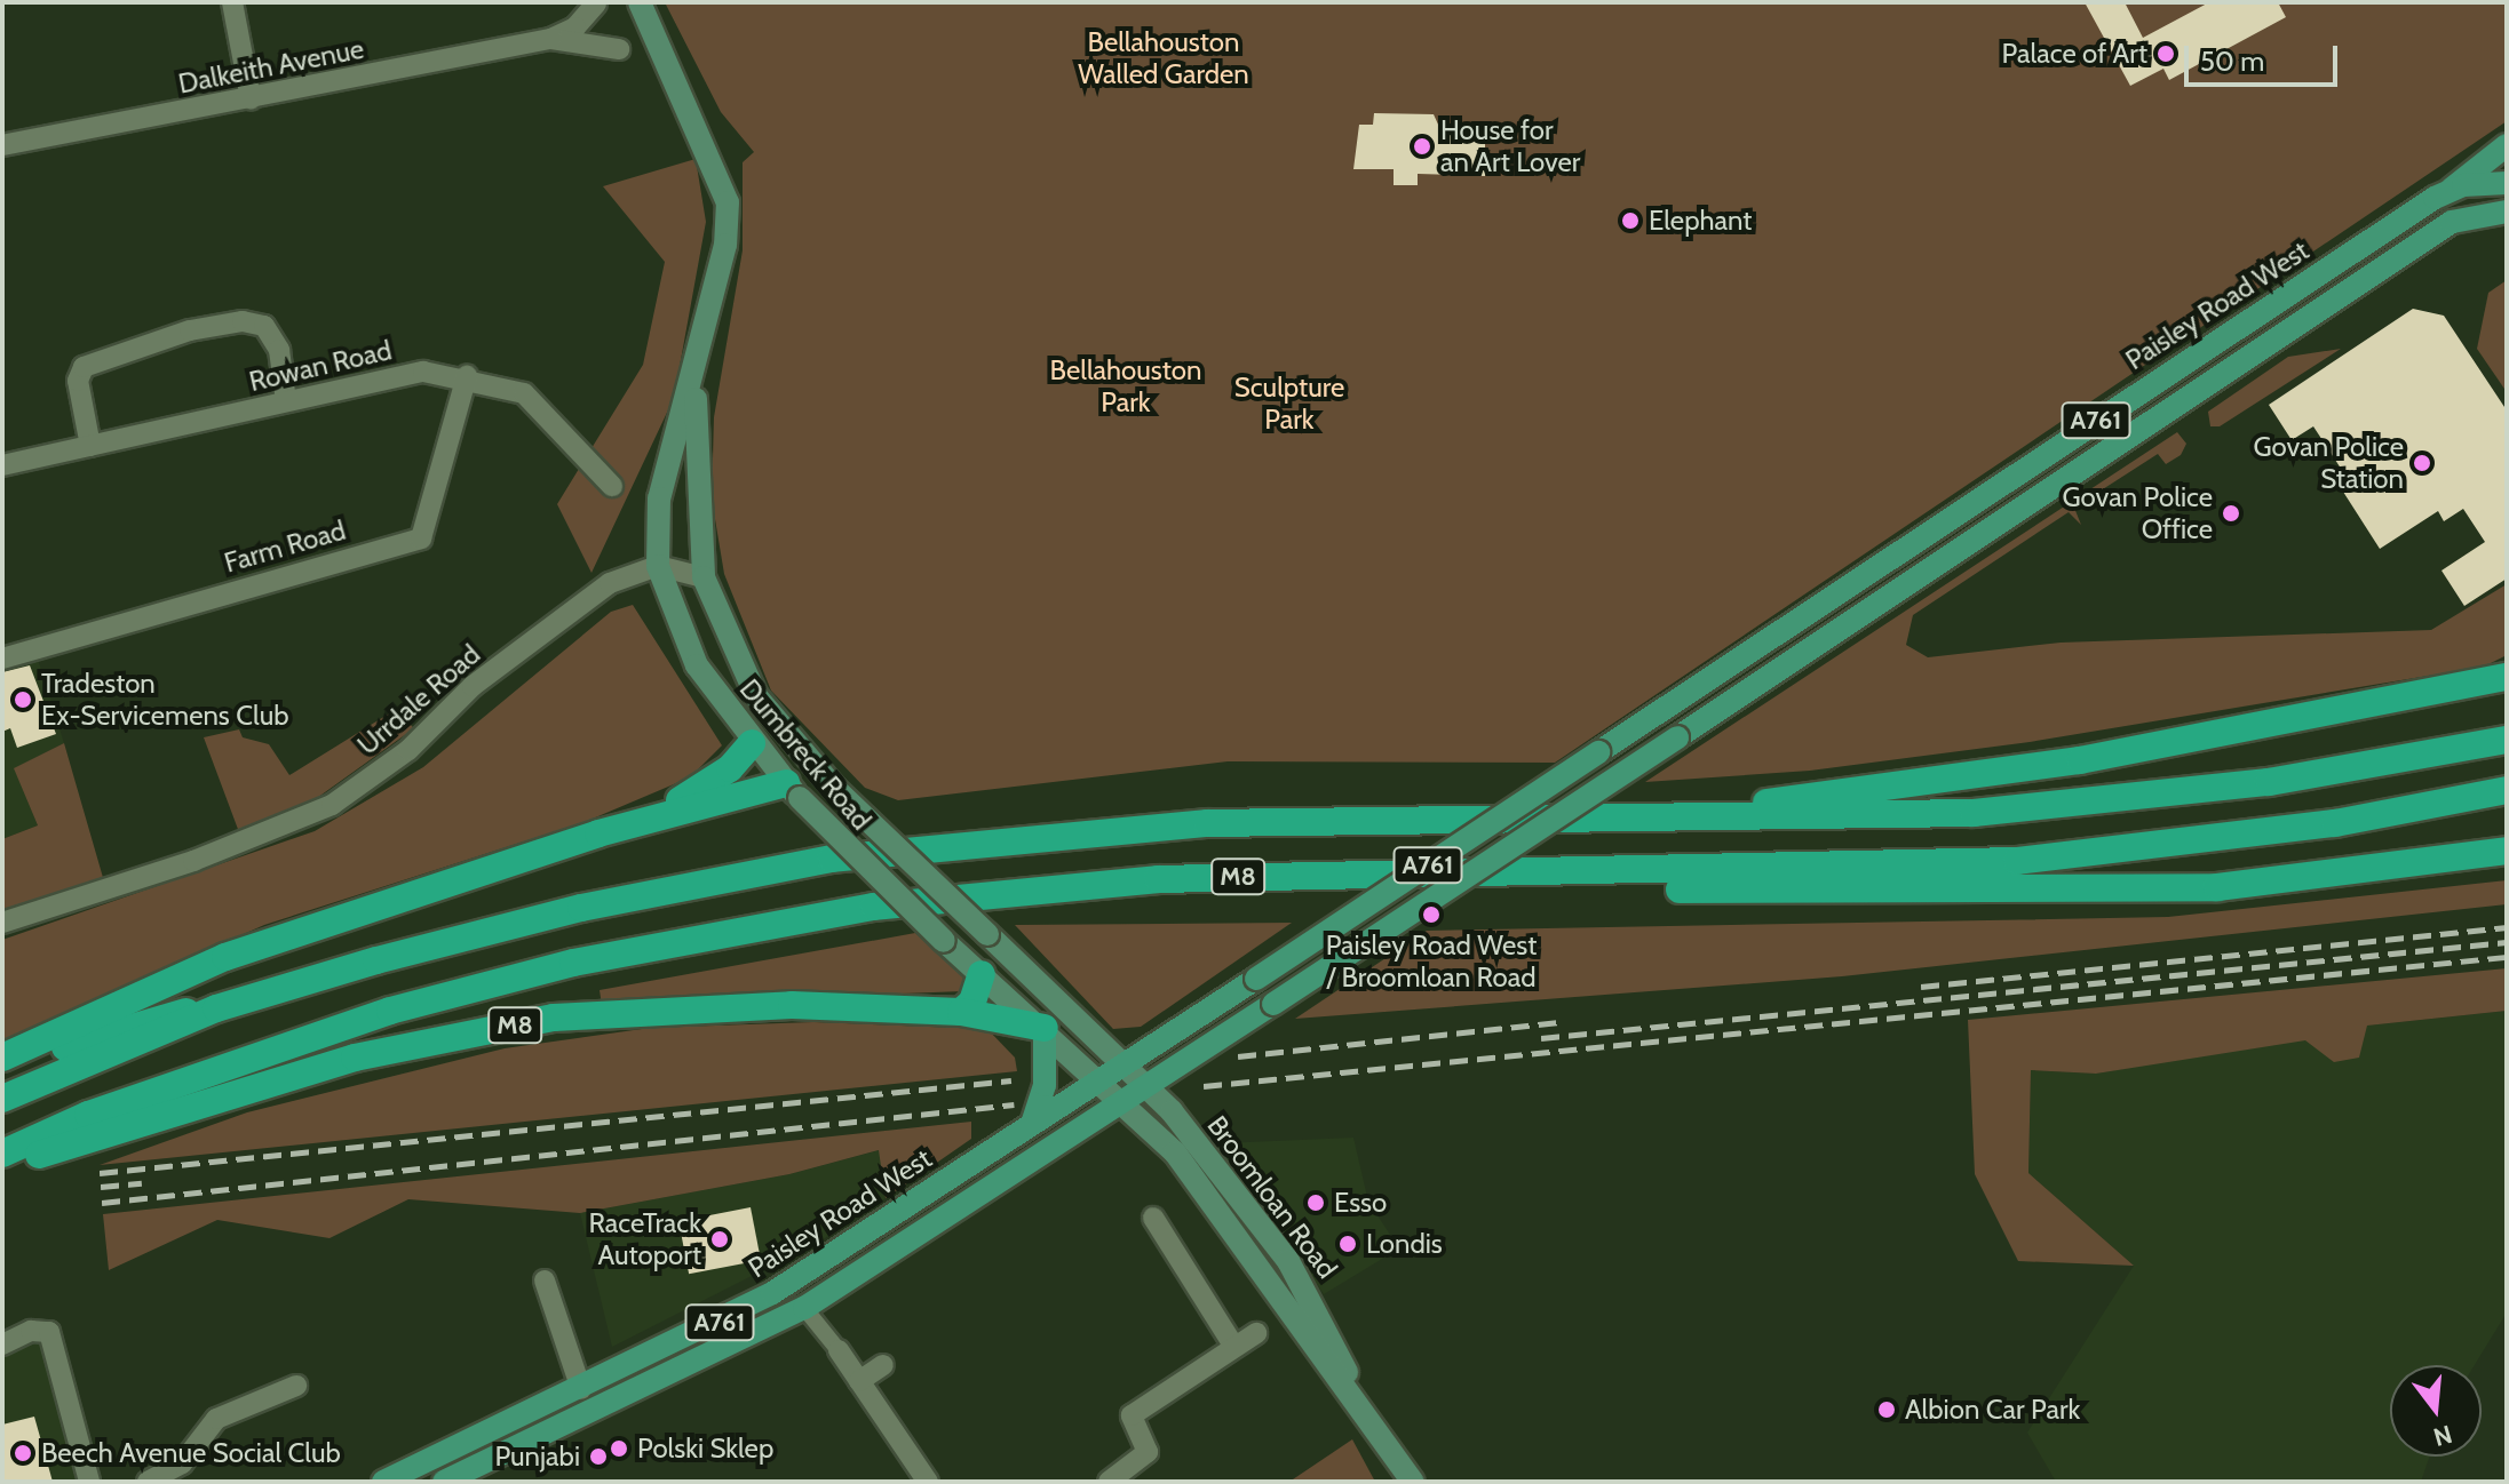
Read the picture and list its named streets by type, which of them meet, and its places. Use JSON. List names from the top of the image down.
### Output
{
  "streets": {
    "highway": ["M8"],
    "main road": [
      "Paisley Road West",
      "A761",
      "Dumbreck Road",
      "Broomloan Road"
    ],
    "street": [
      "Dalkeith Avenue",
      "Rowan Road",
      "Farm Road",
      "Urrdale Road"
    ]
  },
  "crossings": [
    ["Paisley Road West", "Dumbreck Road"],
    ["Paisley Road West", "Broomloan Road"],
    ["Rowan Road", "Farm Road"],
    ["Urrdale Road", "Dumbreck Road"],
    ["Dumbreck Road", "M8"],
    ["Dumbreck Road", "Broomloan Road"]
  ],
  "parks": ["Bellahouston Walled Garden", "Bellahouston Park", "Sculpture Park"],
  "places": [
    "Palace of Art",
    "House for an Art Lover",
    "Elephant",
    "Govan Police Station",
    "Govan Police Office",
    "Tradeston Ex-Servicemens Club",
    "Paisley Road West / Broomloan Road",
    "Esso",
    "RaceTrack Autoport",
    "Londis",
    "Albion Car Park",
    "Polski Sklep",
    "Beech Avenue Social Club",
    "Punjabi"
  ],
  "scale_bar": "50 m",
  "north": "bottom"
}
